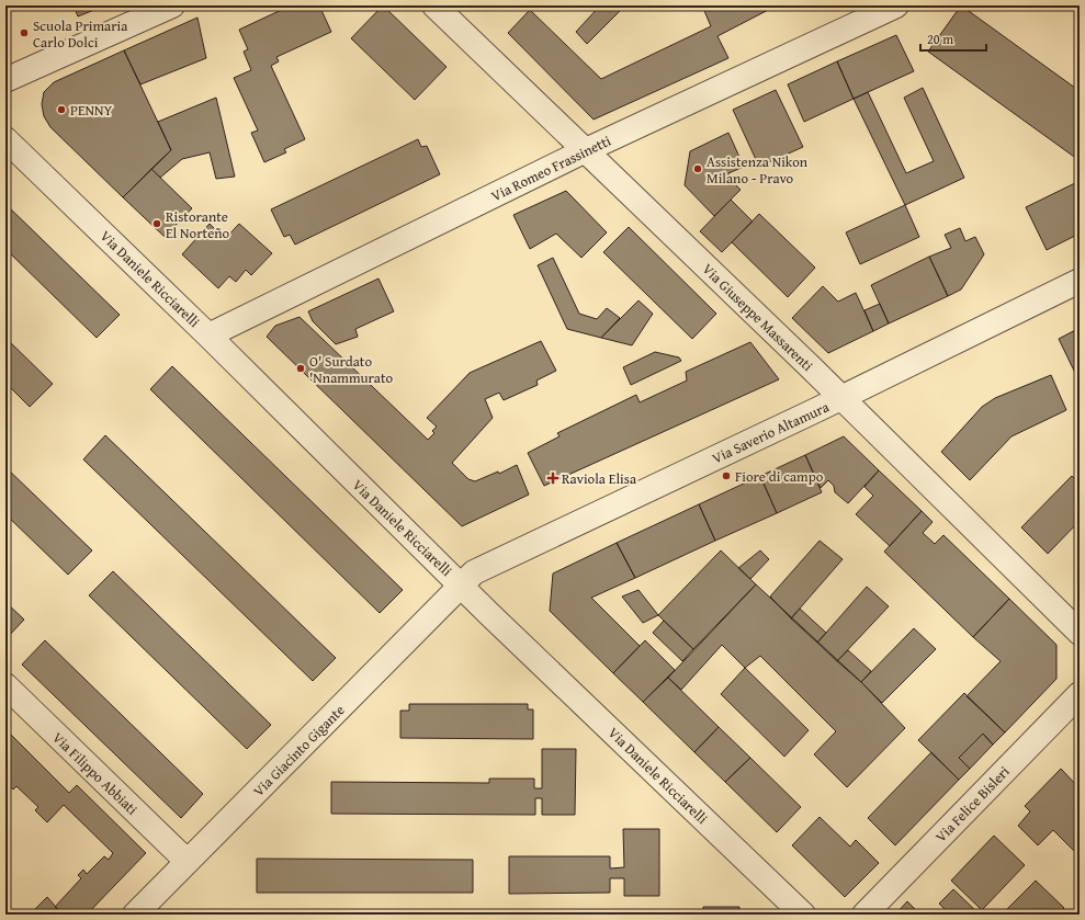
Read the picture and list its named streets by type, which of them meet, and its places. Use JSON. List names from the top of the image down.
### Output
{
  "streets": {
    "street": [
      "Via Romeo Frassinetti",
      "Via Daniele Ricciarelli",
      "Via Giuseppe Massarenti",
      "Via Saverio Altamura",
      "Via Giacinto Gigante",
      "Via Filippo Abbiati",
      "Via Felice Bisleri"
    ]
  },
  "crossings": [
    ["Via Romeo Frassinetti", "Via Daniele Ricciarelli"],
    ["Via Romeo Frassinetti", "Via Giuseppe Massarenti"],
    ["Via Daniele Ricciarelli", "Via Saverio Altamura"],
    ["Via Daniele Ricciarelli", "Via Giacinto Gigante"],
    ["Via Giuseppe Massarenti", "Via Saverio Altamura"],
    ["Via Saverio Altamura", "Via Giacinto Gigante"],
    ["Via Giacinto Gigante", "Via Filippo Abbiati"]
  ],
  "places": {
    "other": [
      "Scuola Primaria Carlo Dolci",
      "PENNY",
      "Assistenza Nikon Milano - Pravo",
      "Ristorante El Norteño",
      "O' Surdato 'Nnammurato",
      "Fiore di campo"
    ],
    "health": ["Raviola Elisa"]
  },
  "scale_bar": "20 m"
}
